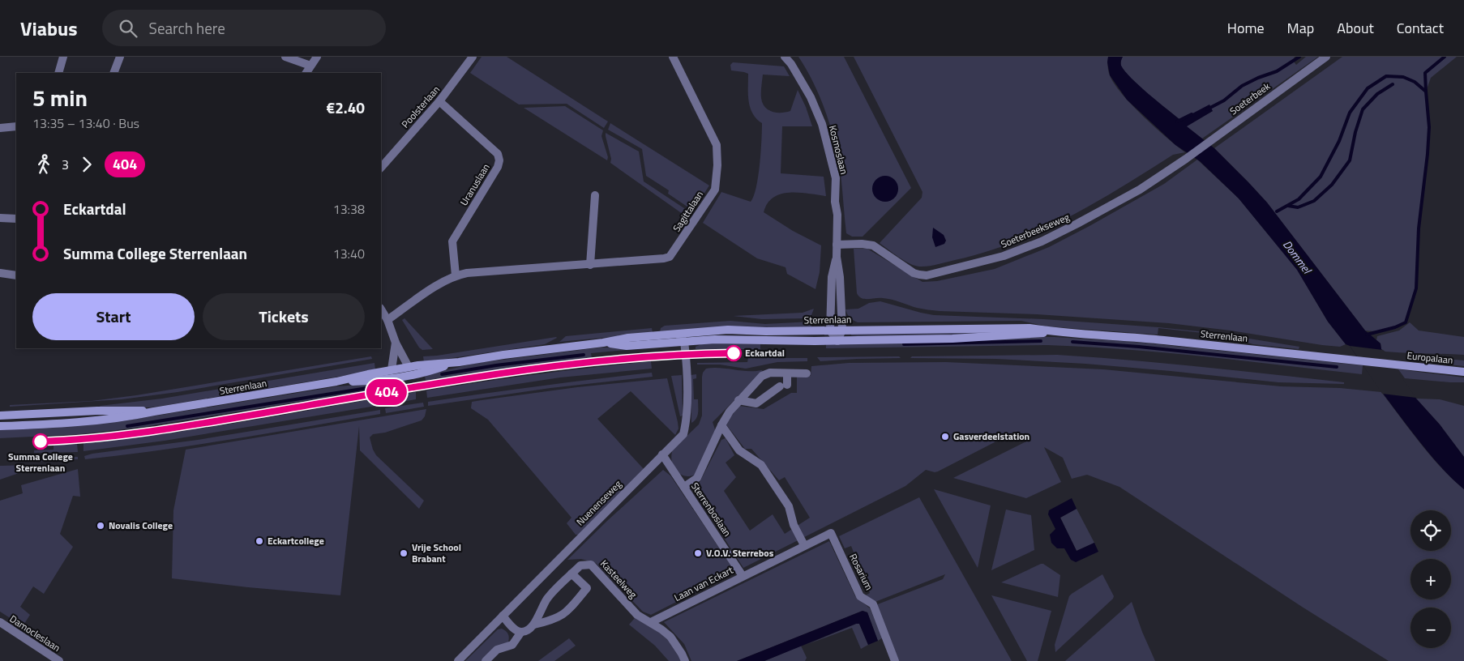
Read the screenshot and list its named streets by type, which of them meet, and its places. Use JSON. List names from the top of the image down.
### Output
{
  "streets": {
    "main road": ["Sterrenlaan", "Europalaan"],
    "street": [
      "Soeterbeek",
      "Poolsterlaan",
      "Kosmoslaan",
      "Uranuslaan",
      "Sagittalaan",
      "Soeterbeekseweg",
      "Nuenenseweg",
      "Sterrenboslaan",
      "Rosarium",
      "Kasteelweg",
      "Laan van Eckart",
      "Damocleslaan"
    ]
  },
  "crossings": [
    ["Soeterbeek", "Soeterbeekseweg"],
    ["Poolsterlaan", "Uranuslaan"],
    ["Kosmoslaan", "Soeterbeekseweg"],
    ["Kosmoslaan", "Sterrenlaan"],
    ["Uranuslaan", "Sagittalaan"],
    ["Sterrenlaan", "Europalaan"],
    ["Sterrenlaan", "Nuenenseweg"],
    ["Nuenenseweg", "Sterrenboslaan"],
    ["Sterrenboslaan", "Laan van Eckart"],
    ["Rosarium", "Laan van Eckart"],
    ["Kasteelweg", "Laan van Eckart"]
  ],
  "water": ["Dommel"],
  "places": [
    "Eckartdal",
    "Gasverdeelstation",
    "Summa College Sterrenlaan",
    "Novalis College",
    "Eckartcollege",
    "Vrije School Brabant",
    "V.O.V. Sterrebos"
  ],
  "lines": ["bus line 404"],
  "page": {
    "header": "Viabus",
    "search": "Search here",
    "nav": [
      "Home",
      "Map",
      "About",
      "Contact"
    ],
    "on_map": "404",
    "heading": ["5 min", "13:35 – 13:40 · Bus", "€2.40"],
    "legs": ["3", "404"],
    "list": [
      {
        "name": "Eckartdal",
        "value": "13:38"
      },
      {
        "name": "Summa College Sterrenlaan",
        "value": "13:40"
      }
    ],
    "buttons": ["Start", "Tickets"],
    "map_buttons": ["+", "−"]
  }
}
